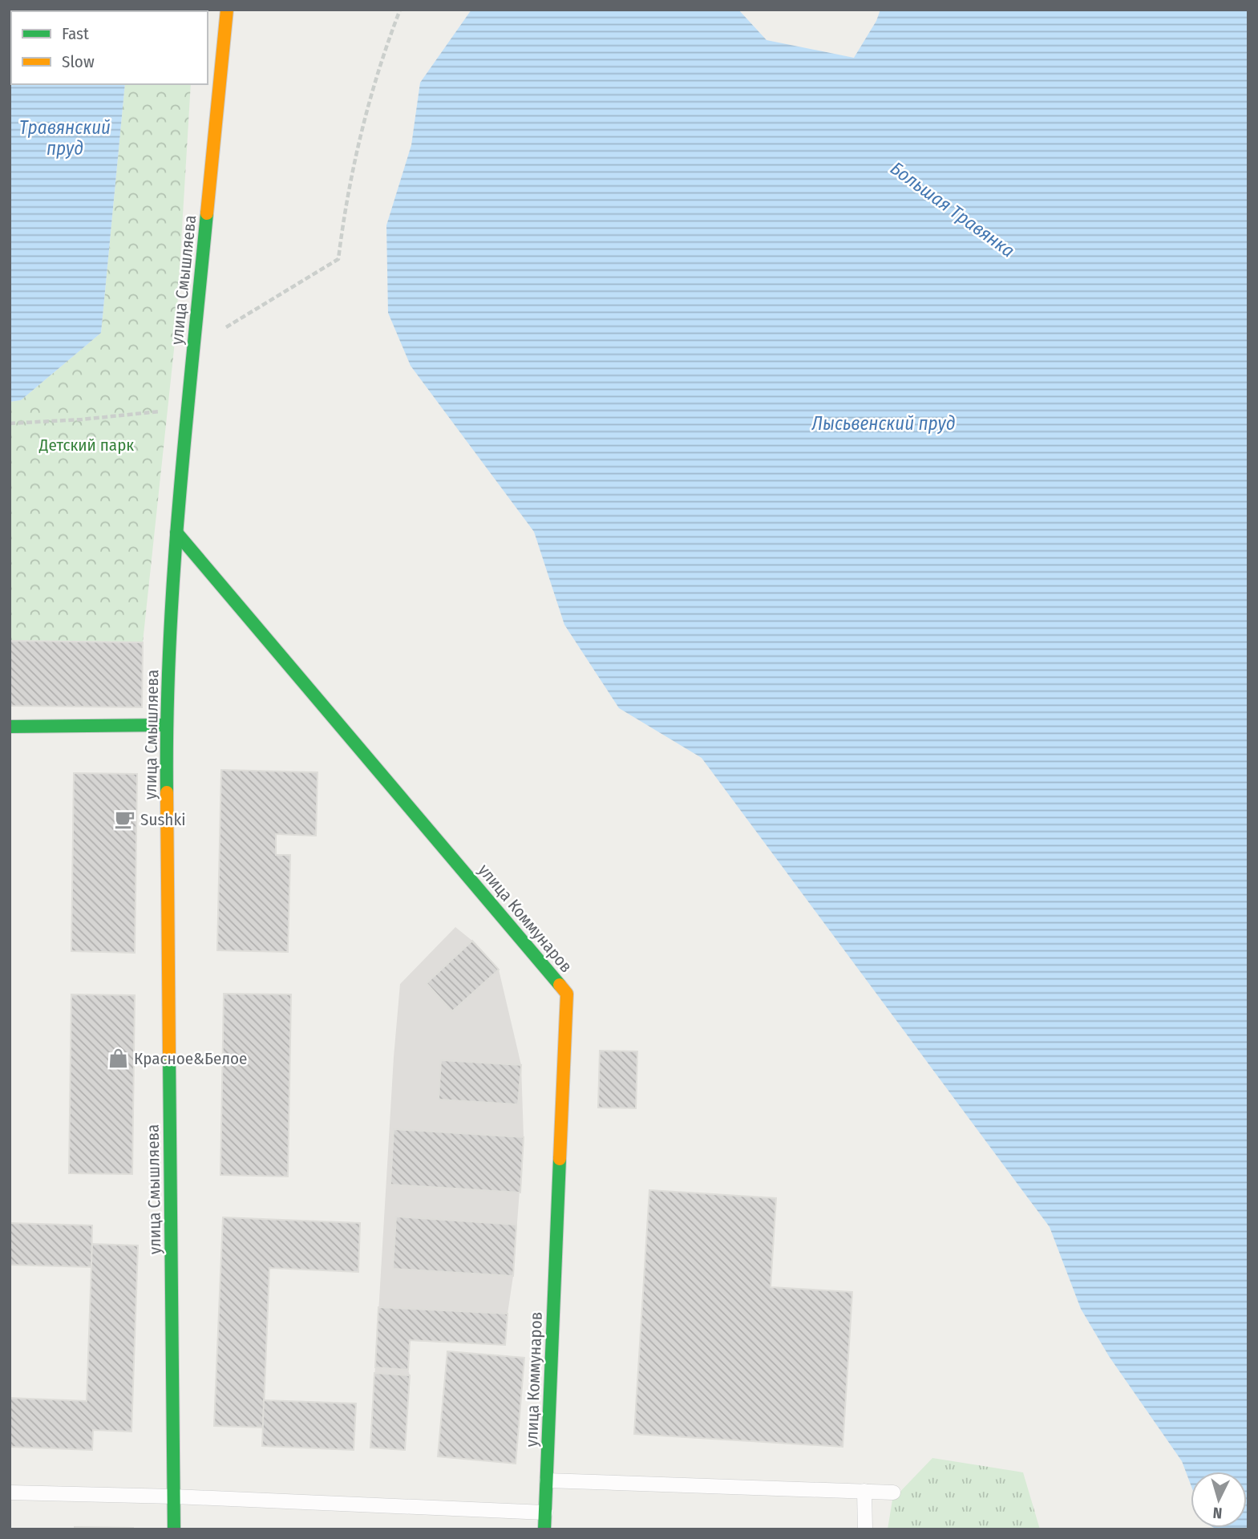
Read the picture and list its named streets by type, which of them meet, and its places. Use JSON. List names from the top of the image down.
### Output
{
  "streets": {
    "street": ["улица Смышляева", "улица Коммунаров"]
  },
  "crossings": [
    ["улица Смышляева", "улица Коммунаров"]
  ],
  "water": ["Травянский пруд", "Большая Травянка", "Лысьвенский пруд"],
  "parks": ["Детский парк"],
  "places": {
    "cafe": ["Sushki"],
    "shop": ["Красное&Белое"]
  },
  "legend": ["Fast", "Slow"],
  "north": "bottom"
}
